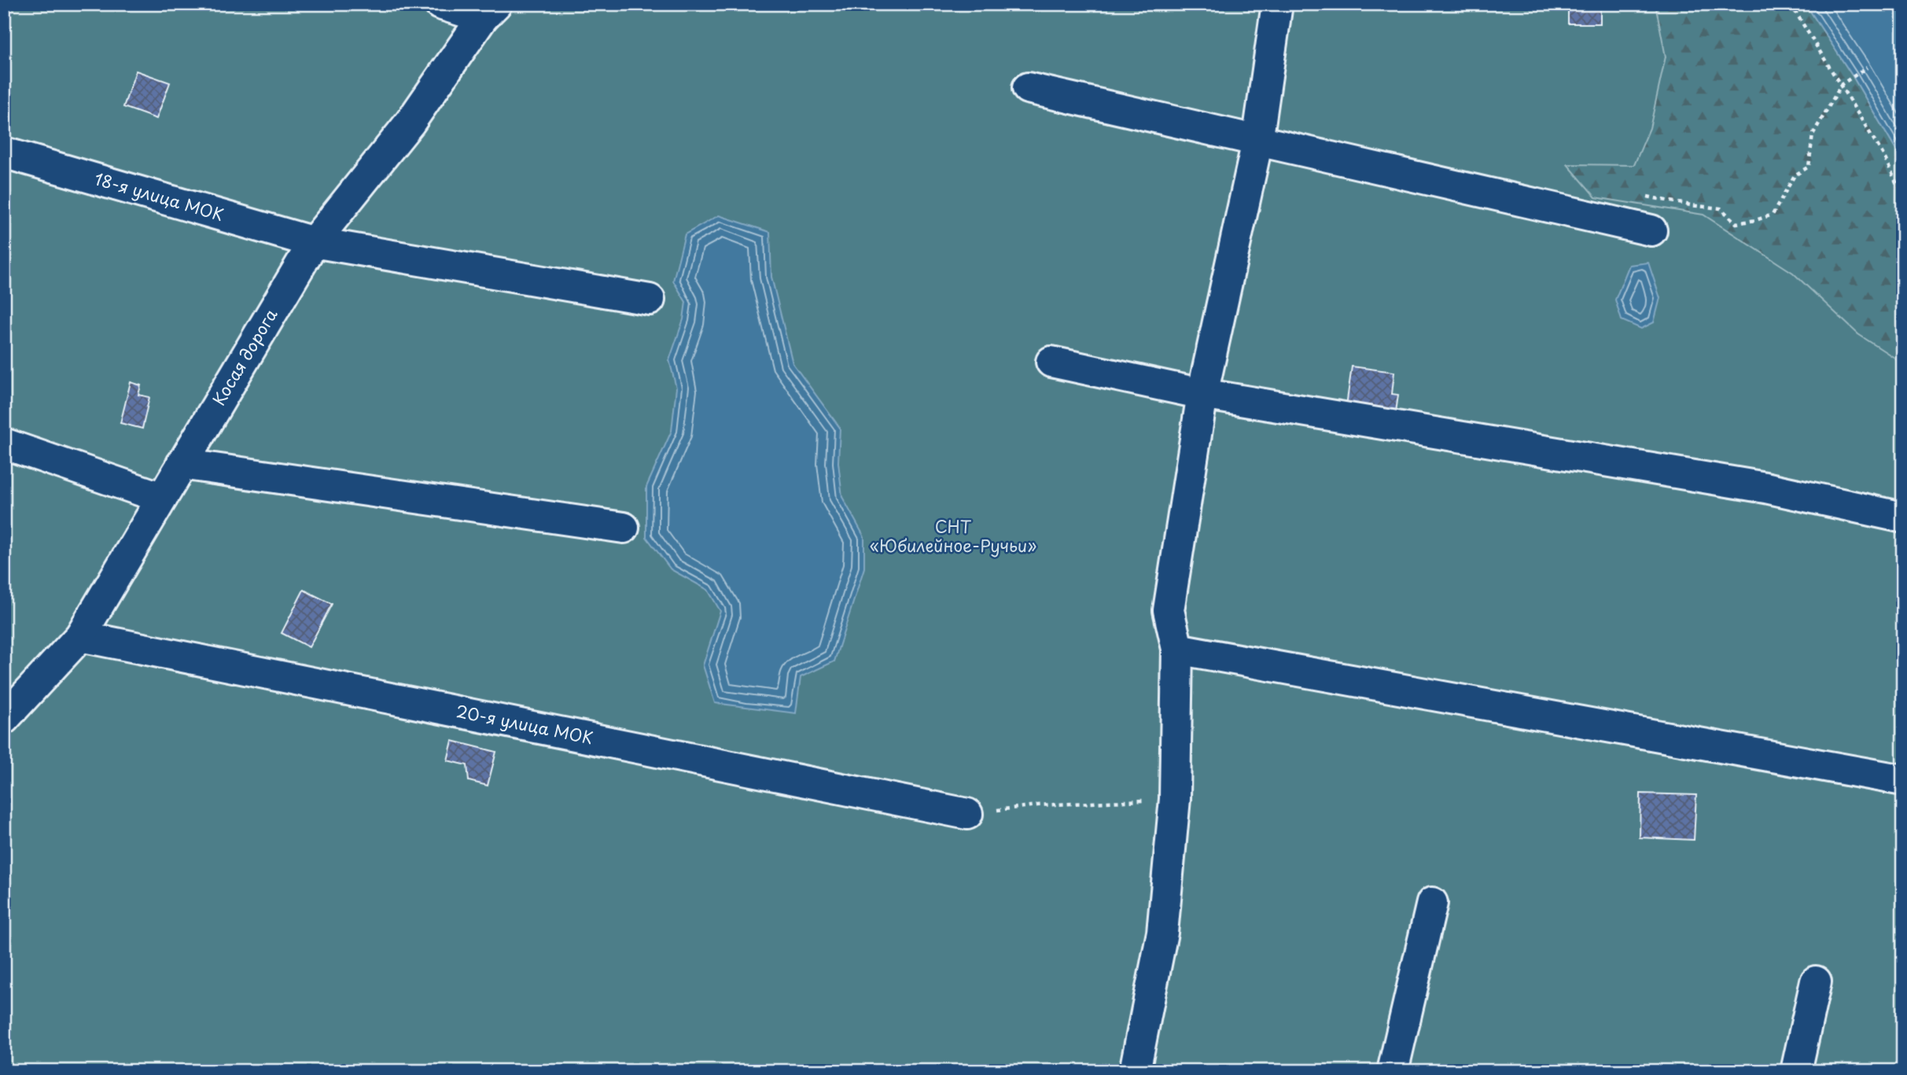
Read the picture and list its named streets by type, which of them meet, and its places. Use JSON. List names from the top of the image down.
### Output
{
  "streets": {
    "street": ["18-я улица МОК", "Косая дорога", "20-я улица МОК"]
  },
  "crossings": [
    ["18-я улица МОК", "Косая дорога"],
    ["Косая дорога", "20-я улица МОК"]
  ],
  "parks": ["СНТ «Юбилейное-Ручьи»"]
}
